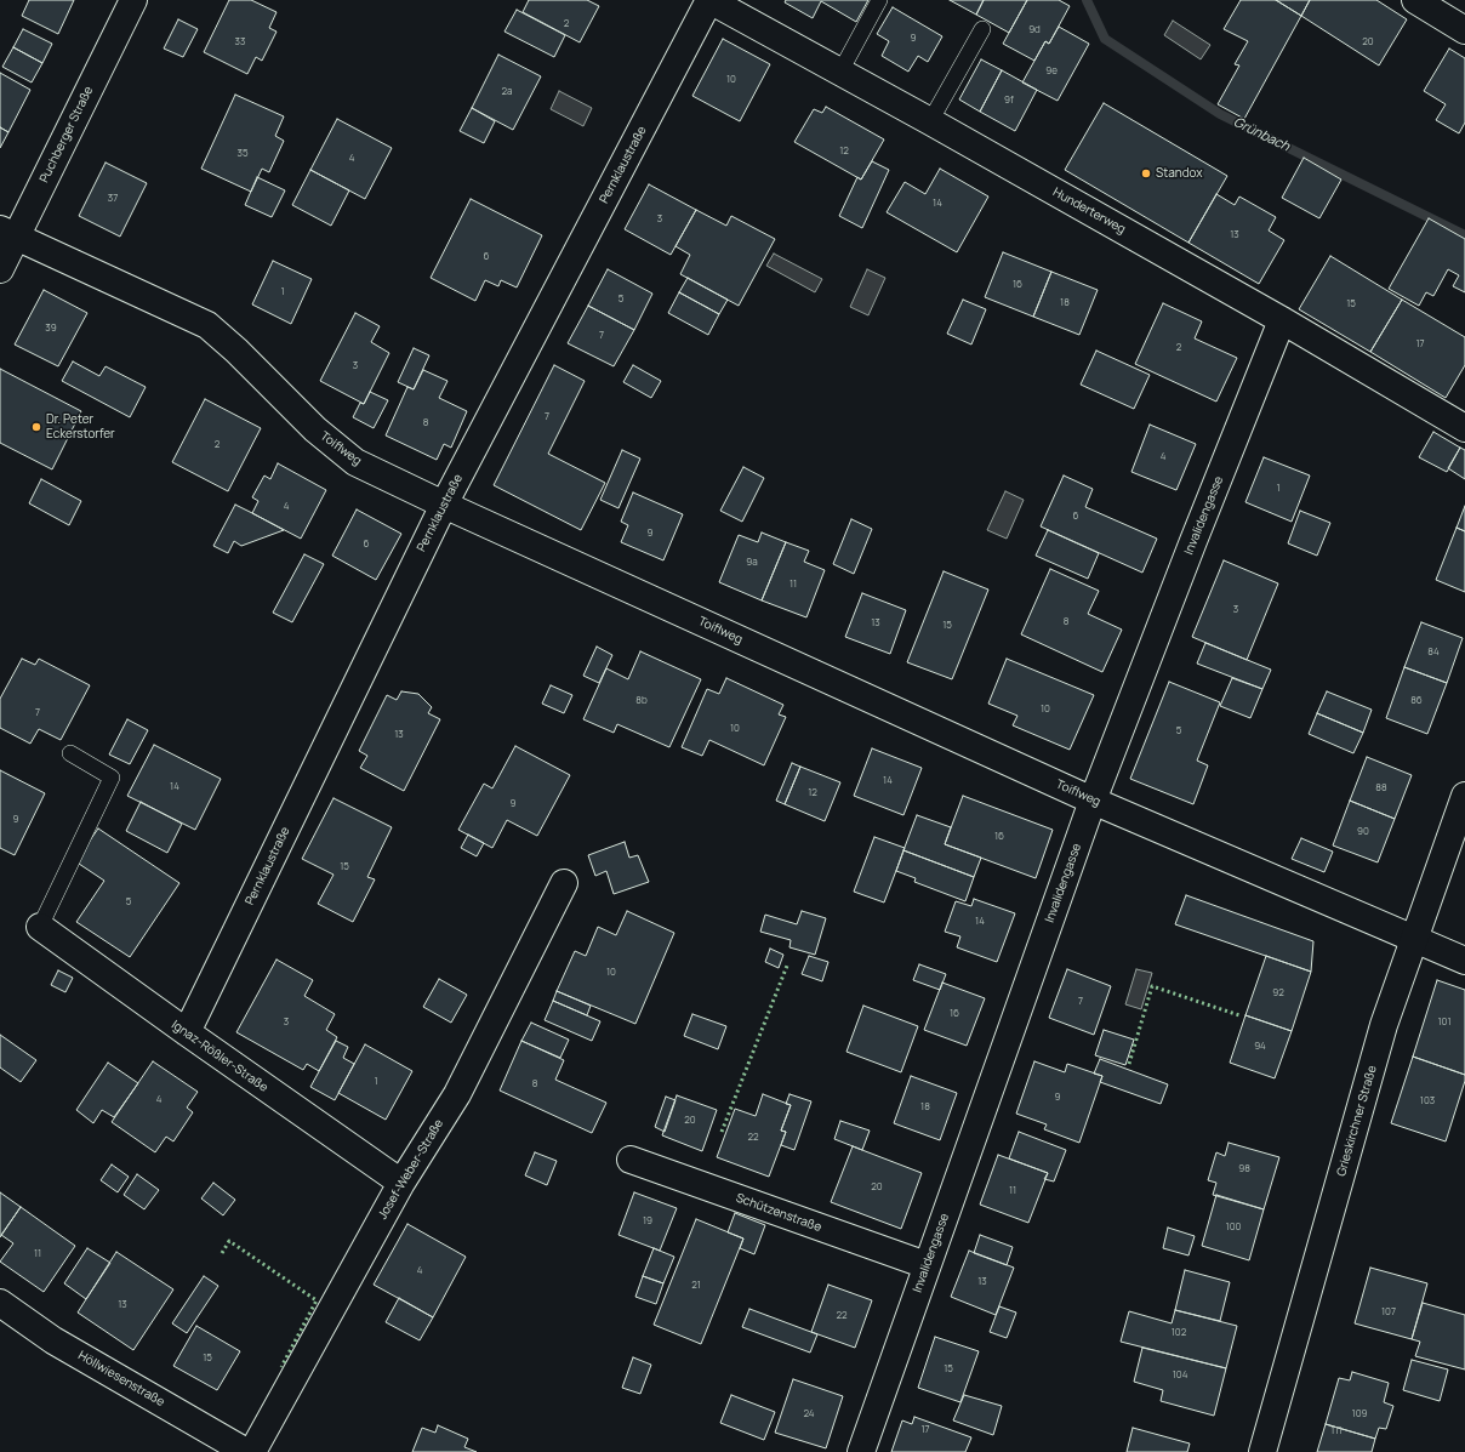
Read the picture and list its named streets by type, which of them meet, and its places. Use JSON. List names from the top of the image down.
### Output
{
  "streets": {
    "street": [
      "Puchberger Straße",
      "Pernklaustraße",
      "Hunderterweg",
      "Toiflweg",
      "Invalidengasse",
      "Ignaz-Rößler-Straße",
      "Grieskirchner Straße",
      "Josef-Weber-Straße",
      "Schützenstraße",
      "Höllwiesenstraße"
    ]
  },
  "crossings": [
    ["Puchberger Straße", "Toiflweg"],
    ["Pernklaustraße", "Hunderterweg"],
    ["Pernklaustraße", "Toiflweg"],
    ["Pernklaustraße", "Ignaz-Rößler-Straße"],
    ["Hunderterweg", "Invalidengasse"],
    ["Toiflweg", "Invalidengasse"],
    ["Toiflweg", "Grieskirchner Straße"],
    ["Invalidengasse", "Schützenstraße"],
    ["Ignaz-Rößler-Straße", "Josef-Weber-Straße"]
  ],
  "water": ["Grünbach"],
  "places": ["Standox", "Dr. Peter Eckerstorfer"],
  "house_numbers": [
    "2",
    "9d",
    "9",
    "33",
    "20",
    "9e",
    "10",
    "2a",
    "9f",
    "12",
    "35",
    "4",
    "37",
    "14",
    "3",
    "13",
    "6",
    "16",
    "1",
    "5",
    "18",
    "15",
    "39",
    "7",
    "17",
    "2",
    "3",
    "7",
    "8",
    "2",
    "4",
    "1",
    "4",
    "6",
    "9",
    "6",
    "9a",
    "11",
    "3",
    "8",
    "13",
    "15",
    "84",
    "8b",
    "86",
    "10",
    "7",
    "10",
    "5",
    "13",
    "14",
    "14",
    "88",
    "12",
    "9",
    "9",
    "90",
    "16",
    "15",
    "5",
    "14",
    "10",
    "92",
    "7",
    "16",
    "3",
    "101",
    "94",
    "1",
    "8",
    "9",
    "4",
    "103",
    "18",
    "20",
    "22",
    "98",
    "20",
    "11",
    "19",
    "100",
    "11",
    "4",
    "13",
    "21",
    "13",
    "107",
    "22",
    "102",
    "15",
    "15",
    "104",
    "24",
    "109",
    "17",
    "111"
  ]
}
